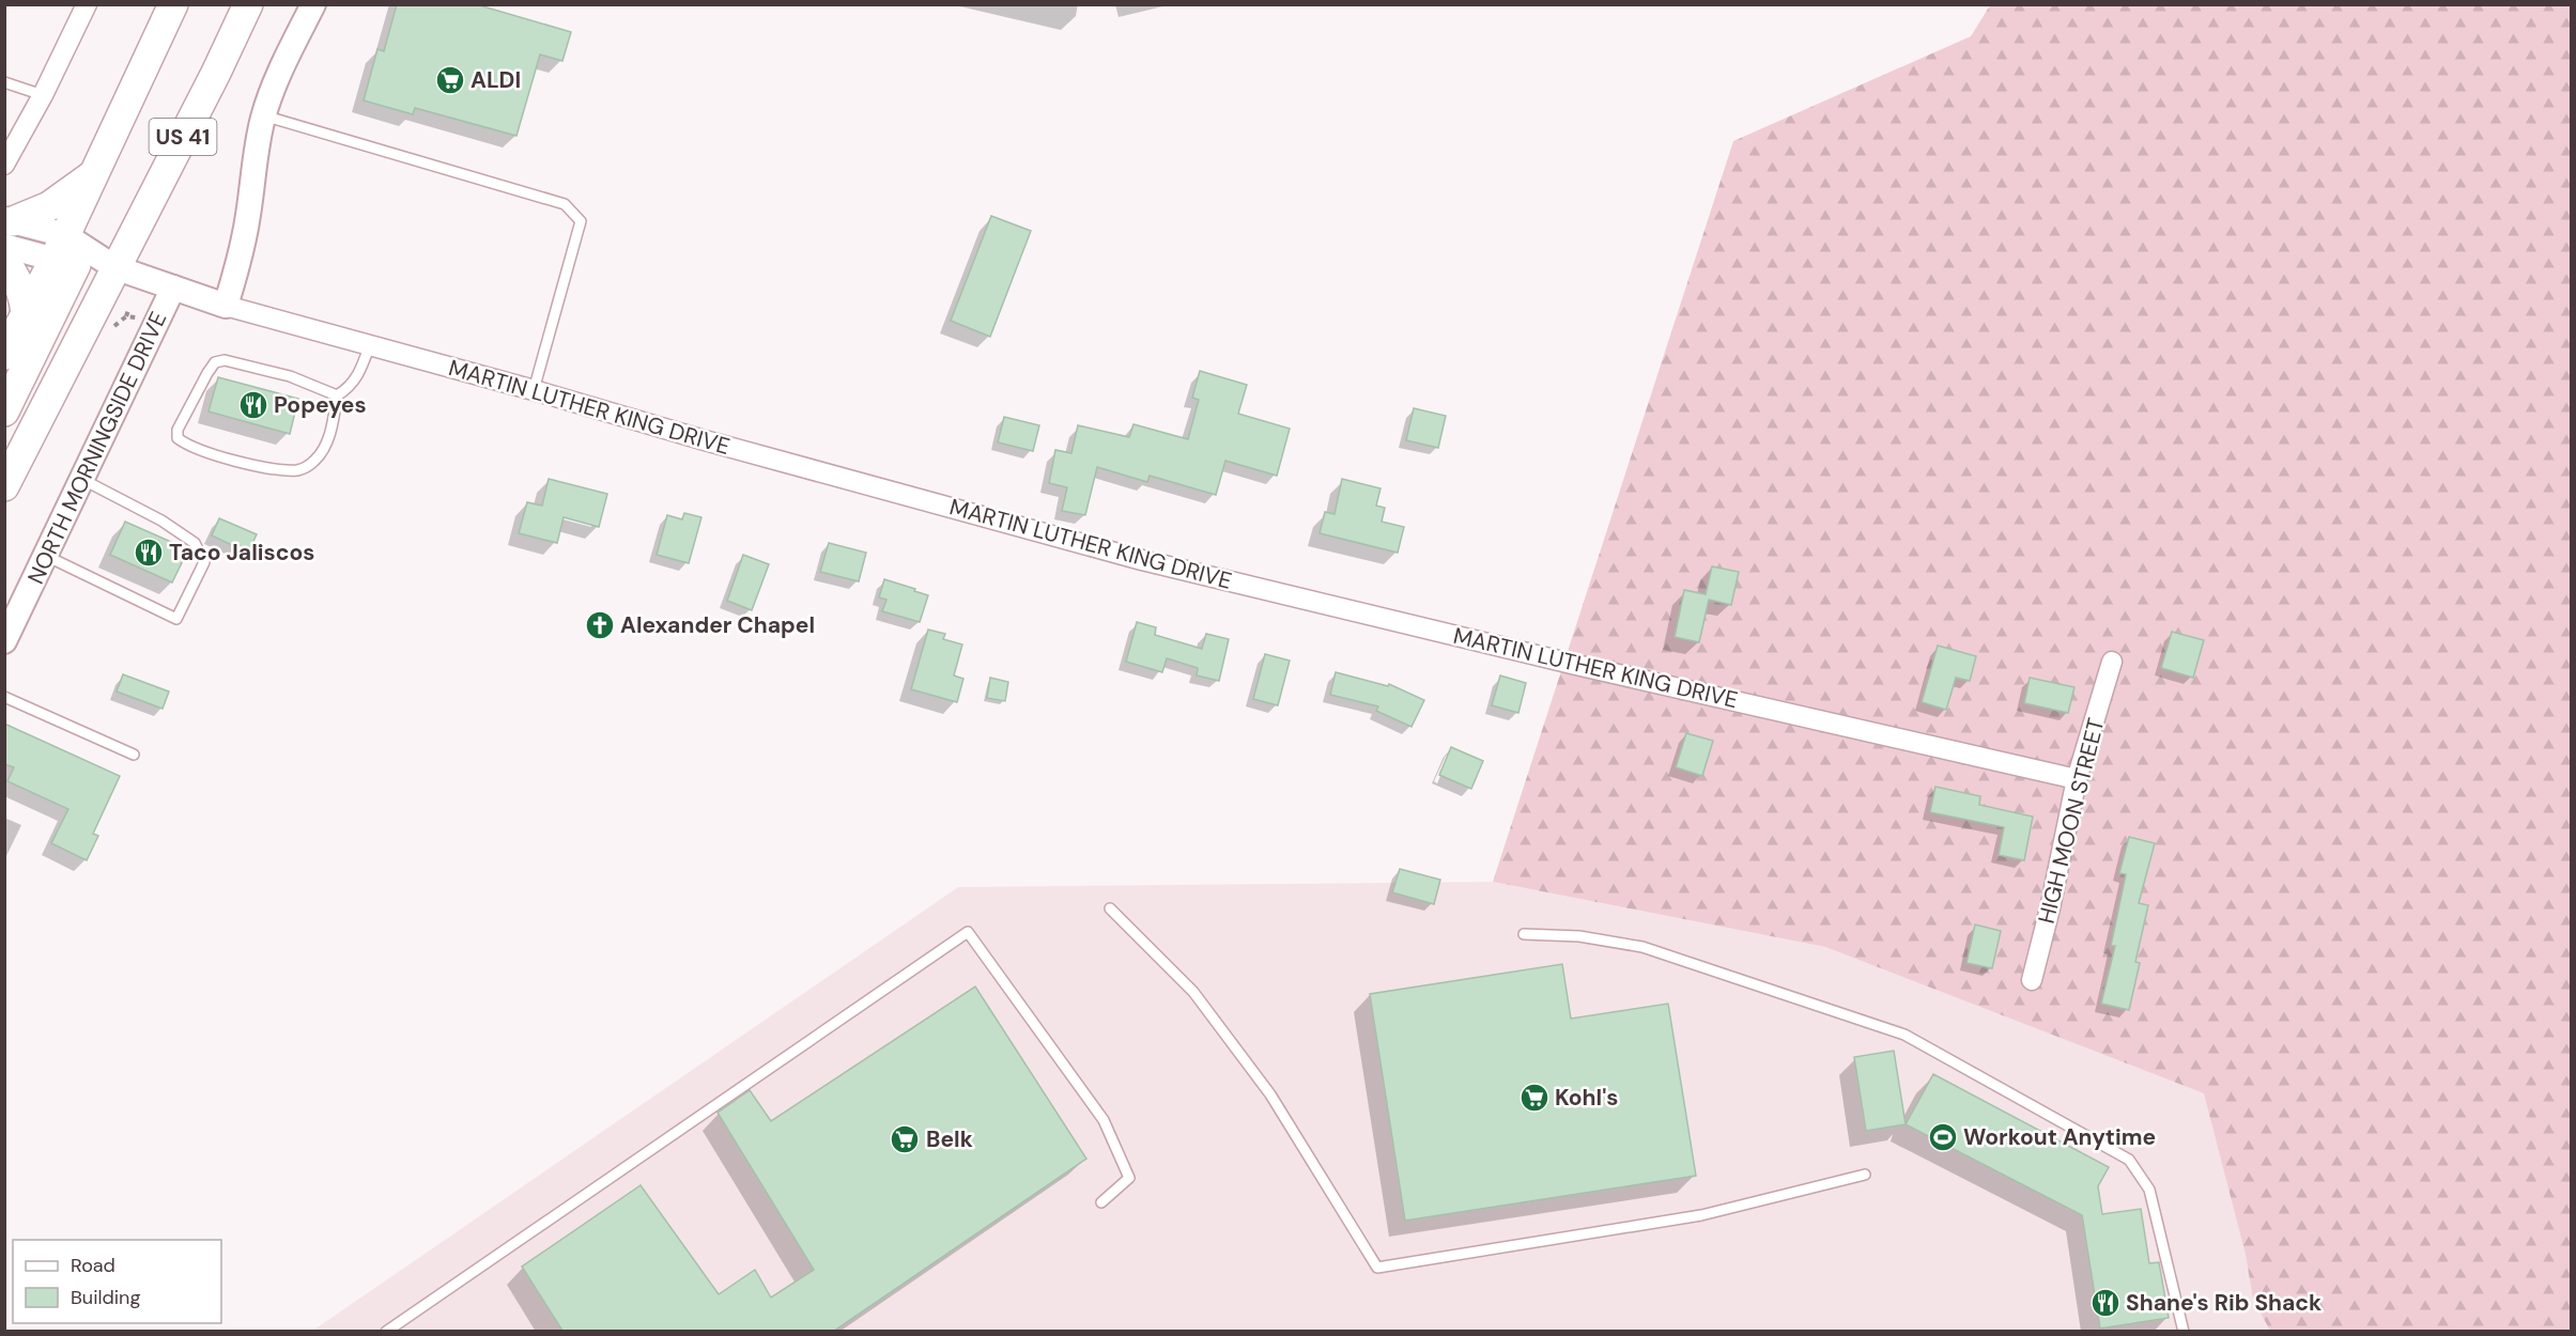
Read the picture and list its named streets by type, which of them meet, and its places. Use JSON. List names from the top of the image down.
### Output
{
  "streets": {
    "main road": ["US 41"],
    "street": ["MARTIN LUTHER KING DRIVE", "NORTH MORNINGSIDE DRIVE", "HIGH MOON STREET"]
  },
  "crossings": [
    ["US 41", "MARTIN LUTHER KING DRIVE"],
    ["MARTIN LUTHER KING DRIVE", "NORTH MORNINGSIDE DRIVE"],
    ["MARTIN LUTHER KING DRIVE", "HIGH MOON STREET"]
  ],
  "places": {
    "supermarket": ["ALDI", "Kohl's", "Belk"],
    "restaurant": ["Popeyes", "Taco Jaliscos", "Shane's Rib Shack"],
    "church": ["Alexander Chapel"],
    "sports": ["Workout Anytime"]
  },
  "legend": ["Road", "Building"]
}
